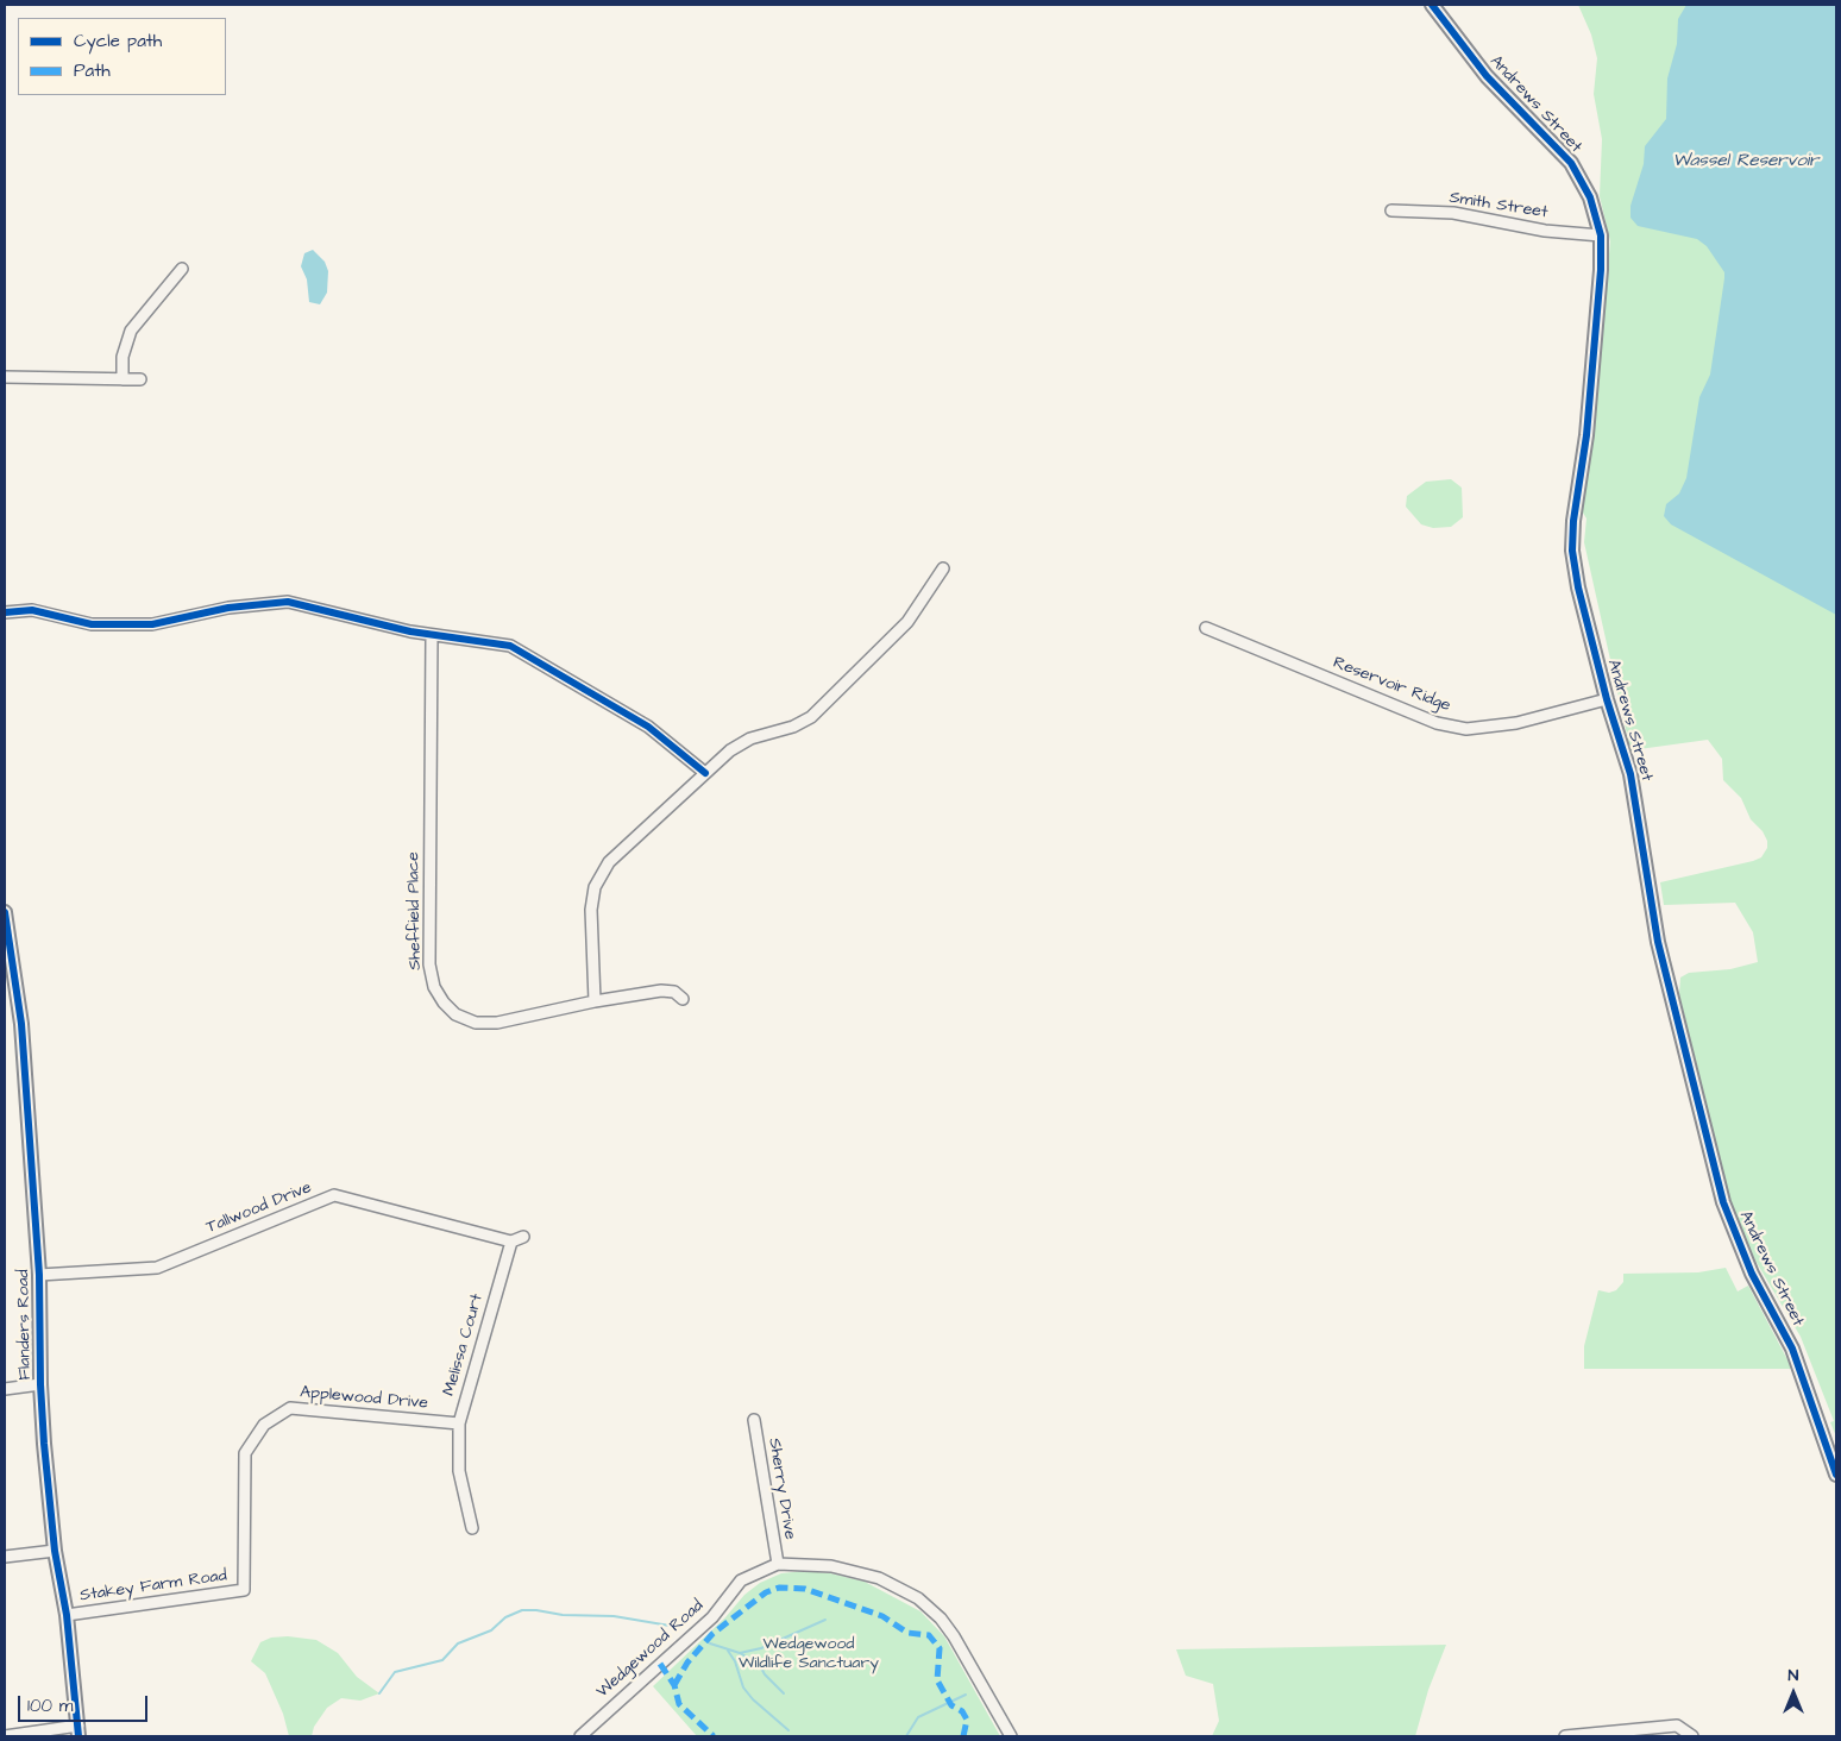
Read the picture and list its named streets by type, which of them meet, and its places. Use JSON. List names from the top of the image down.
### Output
{
  "streets": {
    "street": [
      "Andrews Street",
      "Smith Street",
      "Reservoir Ridge",
      "Sheffield Place",
      "Tallwood Drive",
      "Flanders Road",
      "Melissa Court",
      "Applewood Drive",
      "Sherry Drive",
      "Stakey Farm Road",
      "Wedgewood Road"
    ]
  },
  "crossings": [
    ["Andrews Street", "Smith Street"],
    ["Andrews Street", "Reservoir Ridge"],
    ["Tallwood Drive", "Flanders Road"],
    ["Tallwood Drive", "Melissa Court"],
    ["Flanders Road", "Stakey Farm Road"],
    ["Melissa Court", "Applewood Drive"],
    ["Applewood Drive", "Stakey Farm Road"],
    ["Sherry Drive", "Wedgewood Road"]
  ],
  "water": ["Wassel Reservoir"],
  "parks": ["Wedgewood Wildlife Sanctuary"],
  "legend": ["Cycle path", "Path"],
  "scale_bar": "100 m",
  "north": "top"
}
